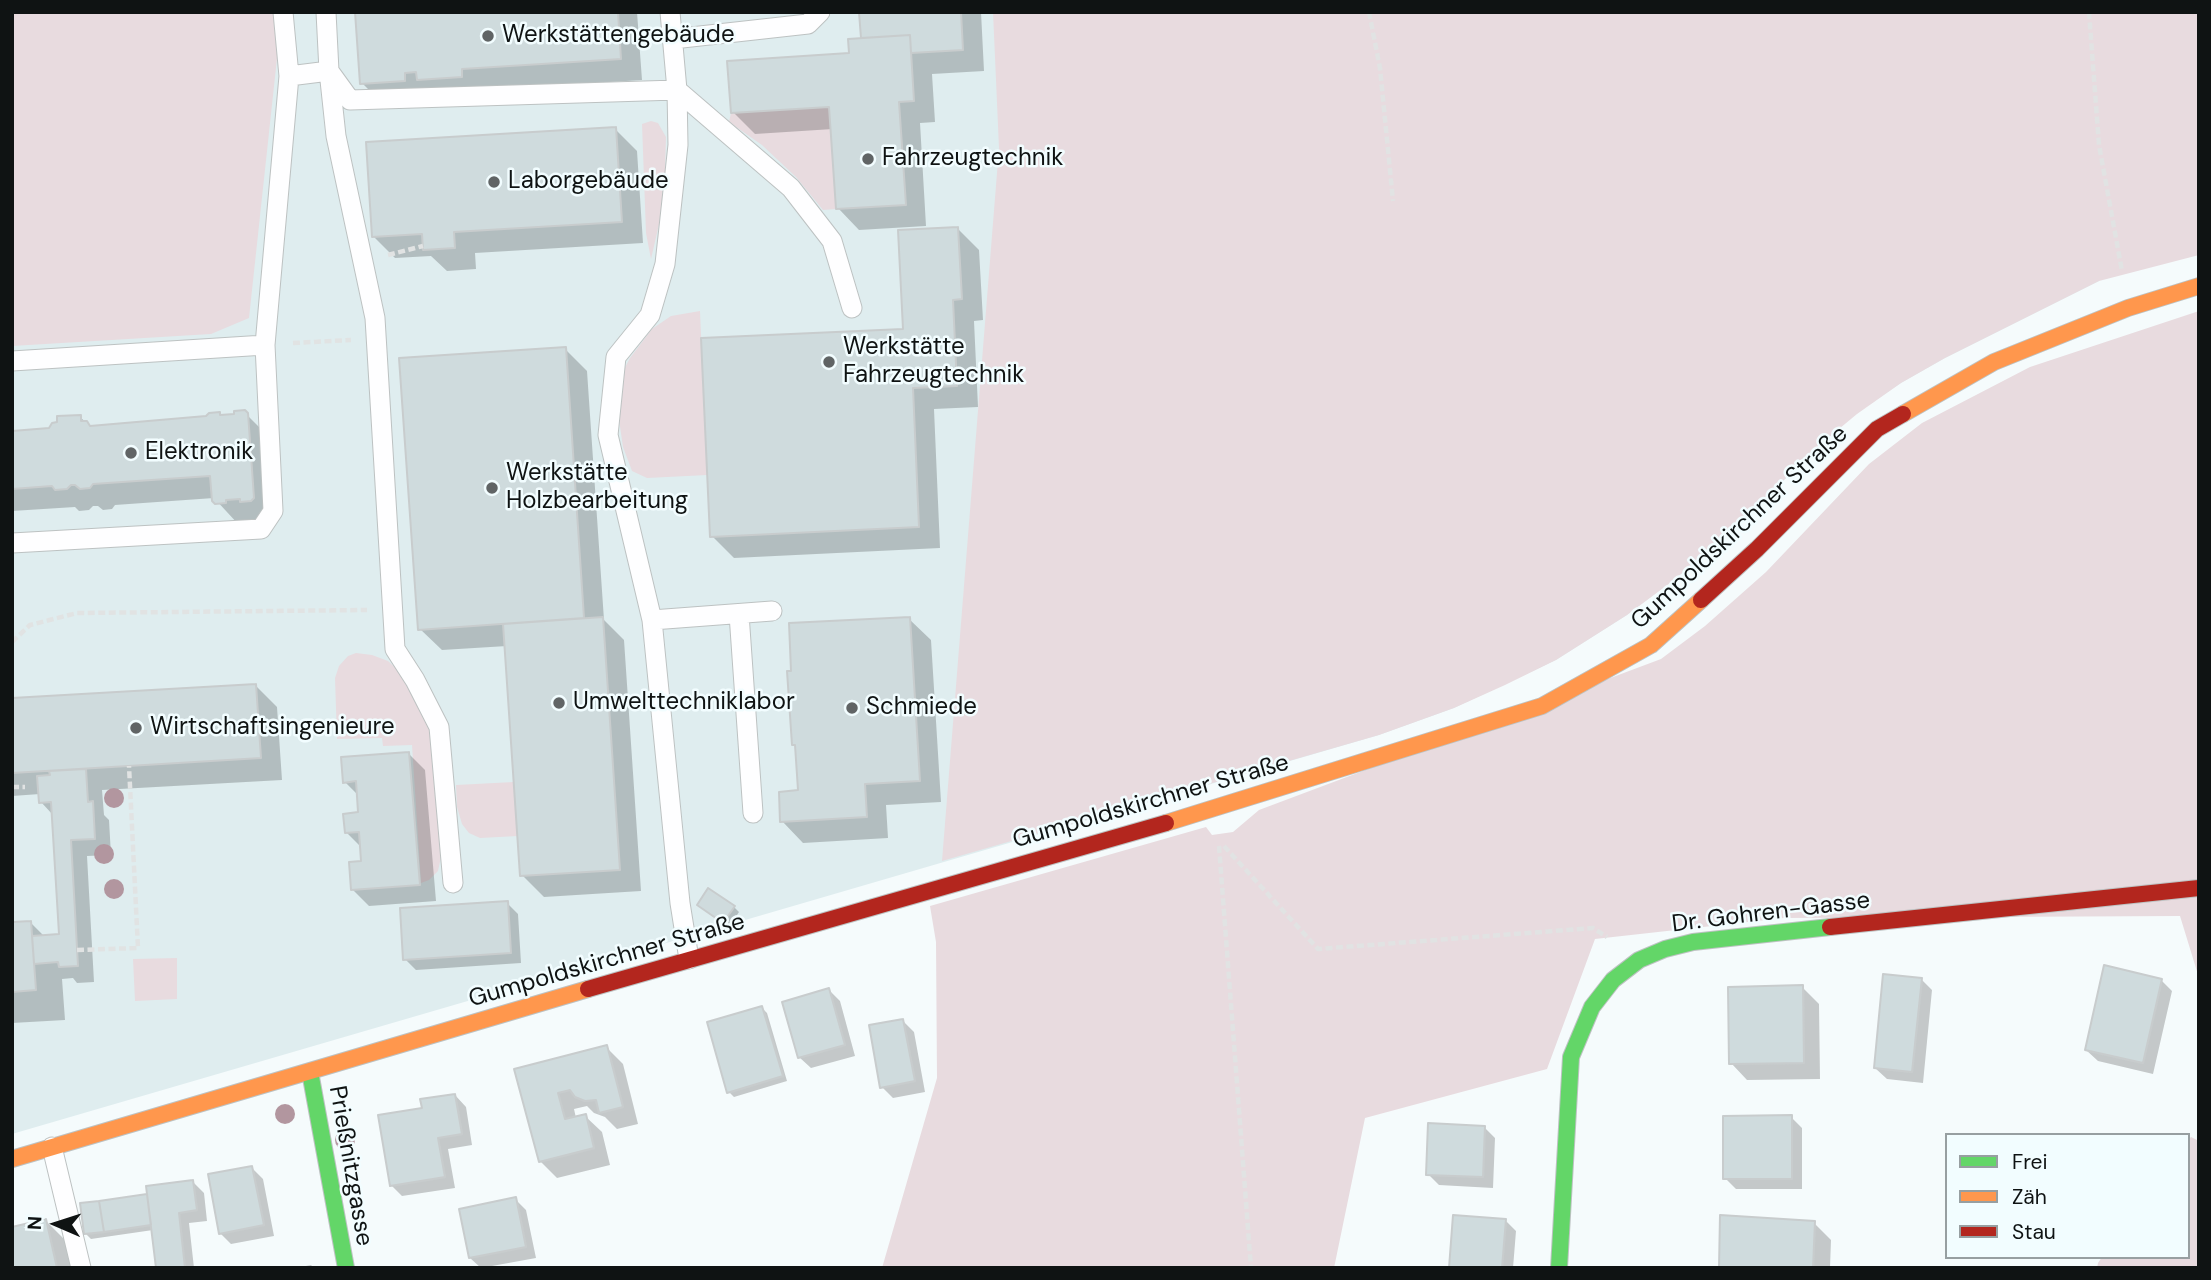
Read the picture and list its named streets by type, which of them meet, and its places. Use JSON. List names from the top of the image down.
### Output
{
  "streets": {
    "main road": ["Gumpoldskirchner Straße", "Dr. Gohren-Gasse", "Prießnitzgasse"]
  },
  "crossings": [
    ["Gumpoldskirchner Straße", "Prießnitzgasse"]
  ],
  "places": [
    "Werkstättengebäude",
    "Fahrzeugtechnik",
    "Laborgebäude",
    "Werkstätte Fahrzeugtechnik",
    "Elektronik",
    "Werkstätte Holzbearbeitung",
    "Umwelttechniklabor",
    "Schmiede",
    "Wirtschaftsingenieure"
  ],
  "legend": ["Frei", "Zäh", "Stau"],
  "north": "left"
}
